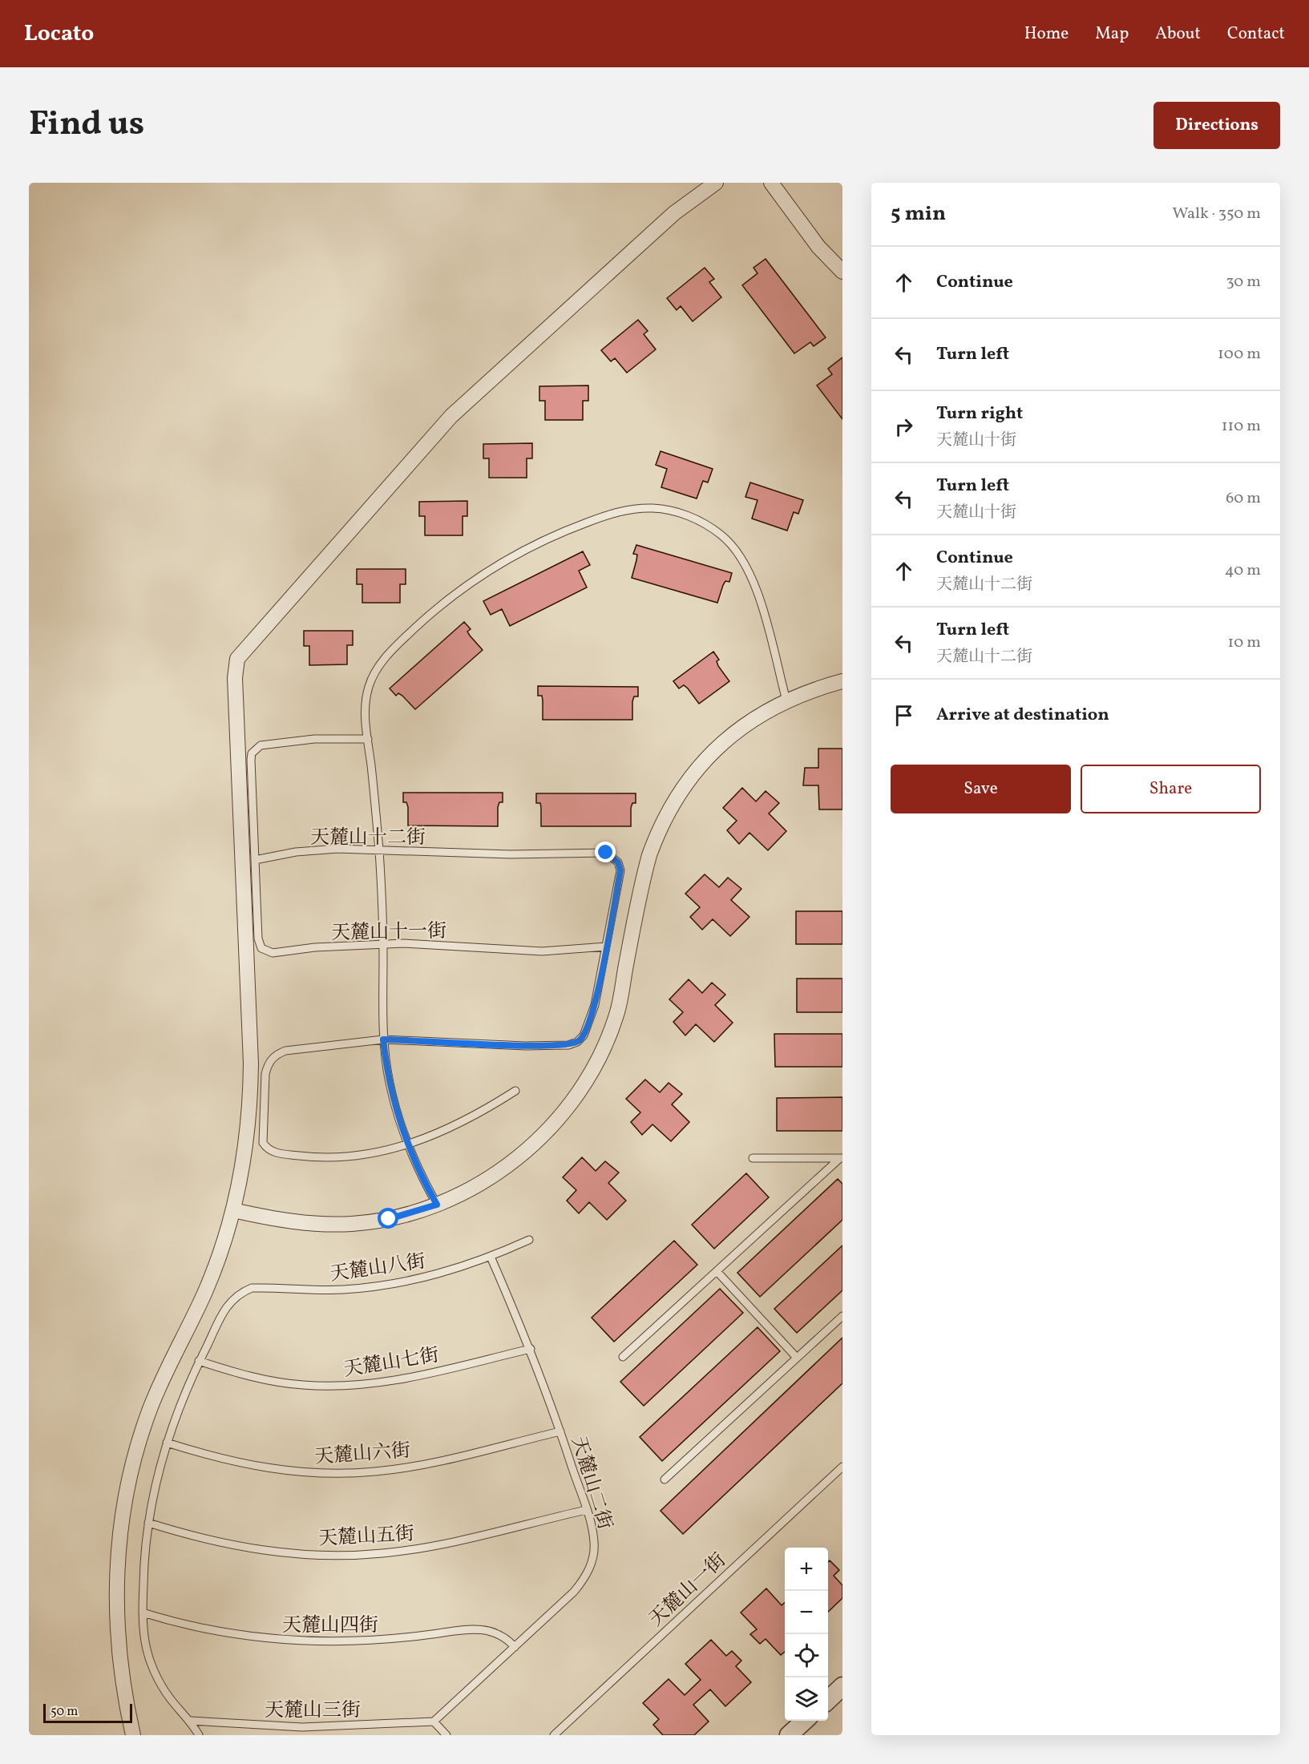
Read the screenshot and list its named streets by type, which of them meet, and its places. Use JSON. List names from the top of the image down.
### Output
{
  "streets": {
    "lane": [
      "天麓山十二街",
      "天麓山十一街",
      "天麓山八街",
      "天麓山七街",
      "天麓山六街",
      "天麓山二街",
      "天麓山五街",
      "天麓山一街",
      "天麓山四街",
      "天麓山三街"
    ]
  },
  "crossings": [
    ["天麓山十二街", "天麓山十一街"],
    ["天麓山八街", "天麓山七街"],
    ["天麓山八街", "天麓山二街"],
    ["天麓山七街", "天麓山二街"],
    ["天麓山六街", "天麓山二街"],
    ["天麓山二街", "天麓山五街"],
    ["天麓山二街", "天麓山四街"],
    ["天麓山二街", "天麓山三街"]
  ],
  "scale_bar": "50 m",
  "page": {
    "header": "Locato",
    "nav": [
      "Home",
      "Map",
      "About",
      "Contact"
    ],
    "title": "Find us",
    "buttons": [
      "Directions",
      ["Save", "Share"]
    ],
    "heading": ["5 min", "Walk · 350 m"],
    "list": [
      ["Continue", "30 m"],
      ["Turn left", "100 m"],
      ["Turn right", "天麓山十街", "110 m"],
      ["Turn left", "天麓山十街", "60 m"],
      ["Continue", "天麓山十二街", "40 m"],
      ["Turn left", "天麓山十二街", "10 m"],
      "Arrive at destination"
    ],
    "map_buttons": ["+", "−"],
    "scale": "50 m"
  }
}
